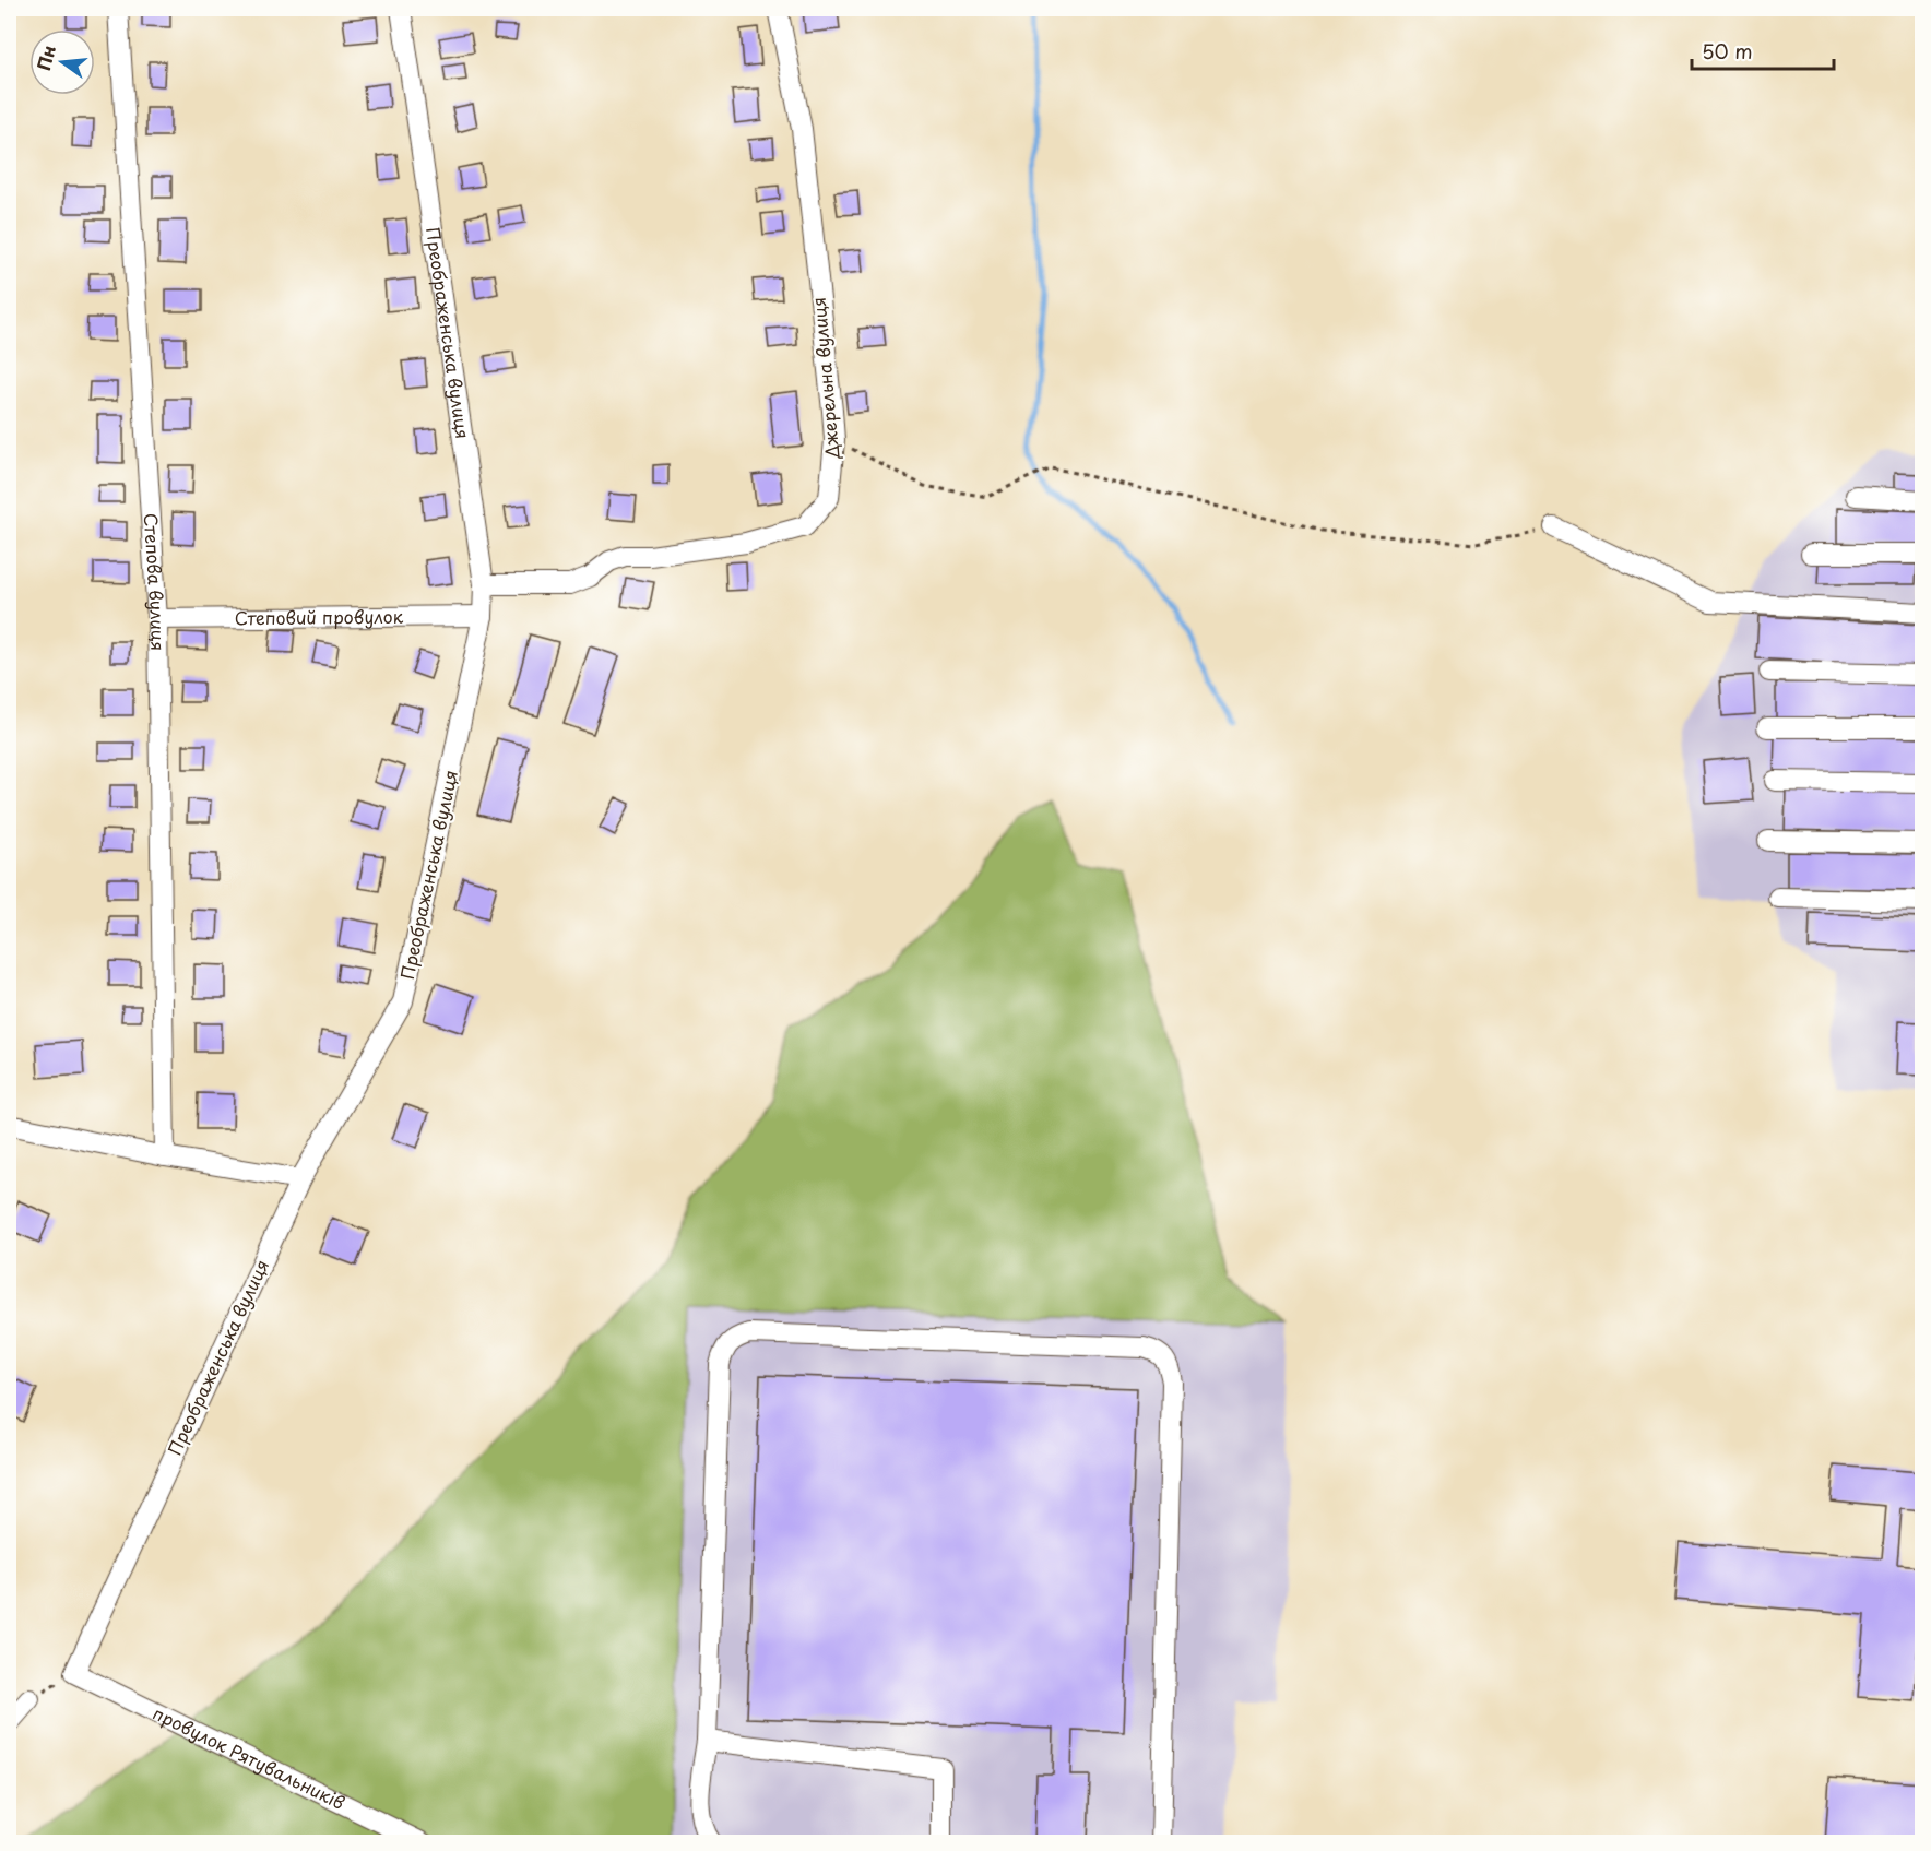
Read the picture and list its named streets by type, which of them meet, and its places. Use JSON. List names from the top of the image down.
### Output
{
  "streets": {
    "street": [
      "Преображенська вулиця",
      "Джерельна вулиця",
      "Степова вулиця",
      "Степовий провулок",
      "провулок Рятувальників"
    ]
  },
  "crossings": [
    ["Преображенська вулиця", "Джерельна вулиця"],
    ["Преображенська вулиця", "Степовий провулок"],
    ["Преображенська вулиця", "провулок Рятувальників"],
    ["Степова вулиця", "Степовий провулок"]
  ],
  "scale_bar": "50 m",
  "north": "left"
}
